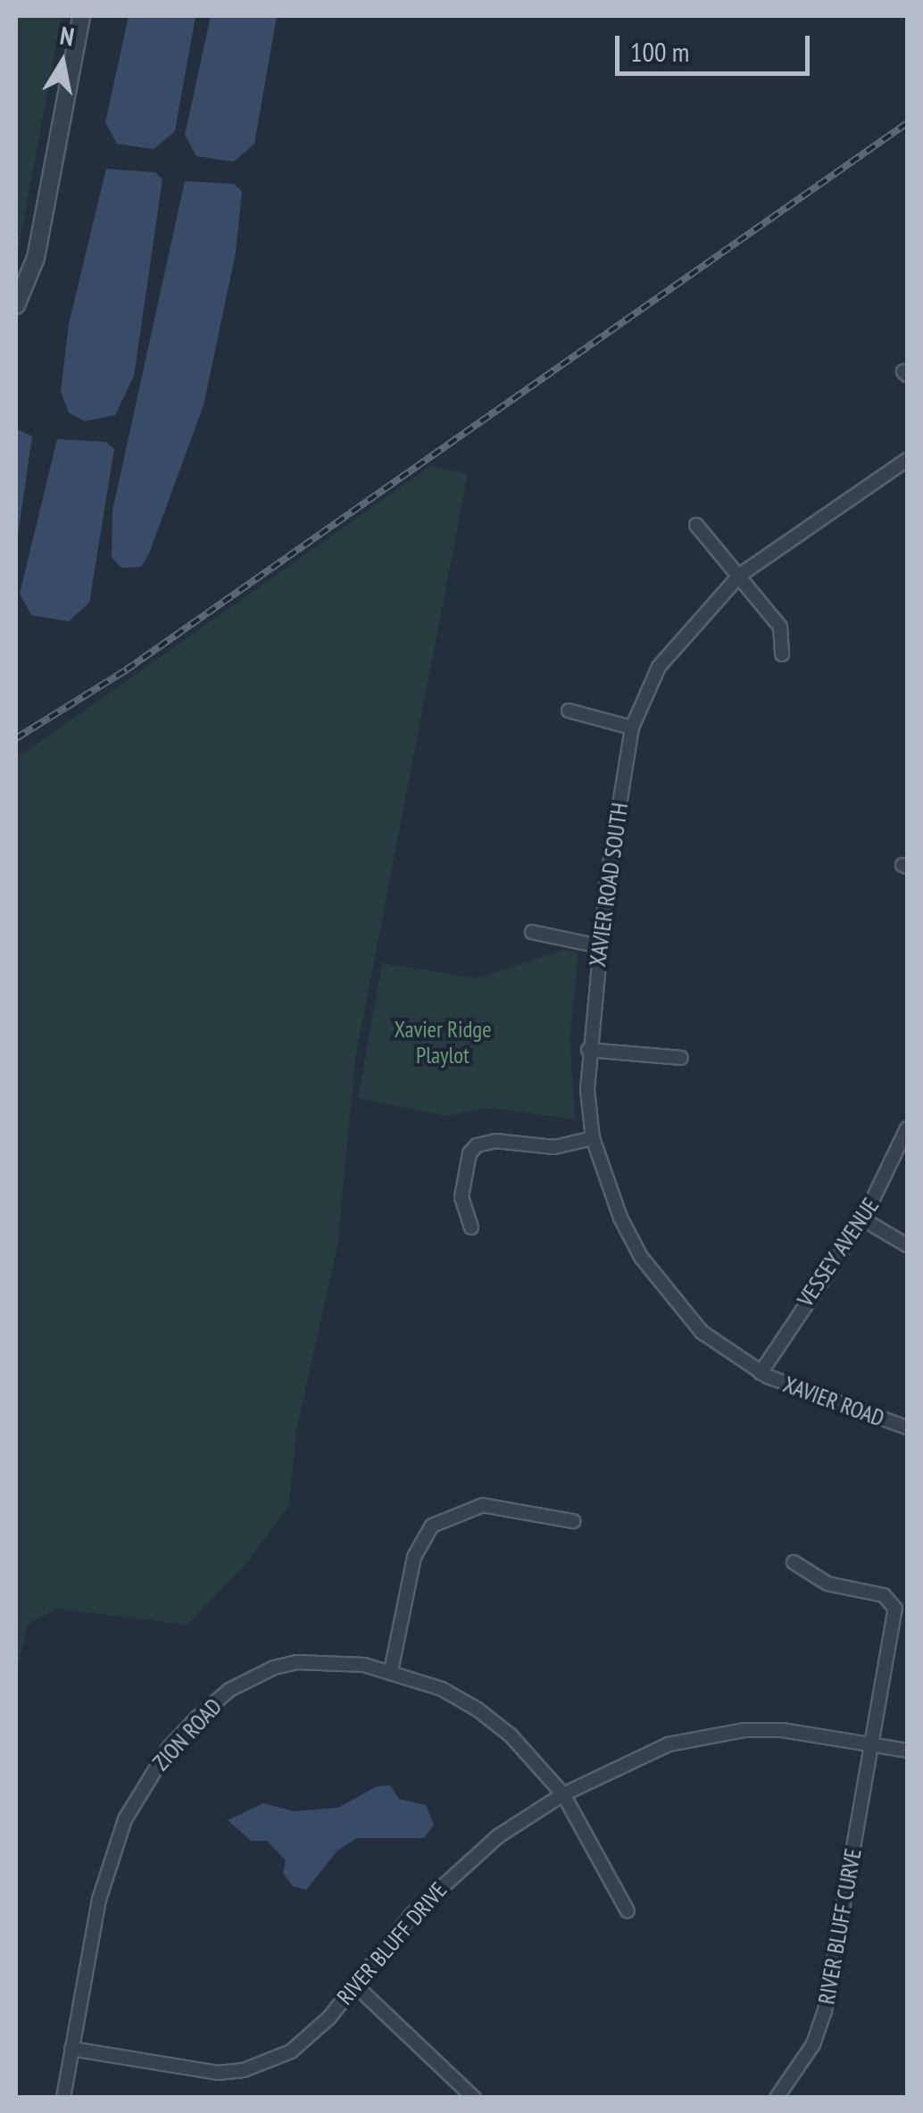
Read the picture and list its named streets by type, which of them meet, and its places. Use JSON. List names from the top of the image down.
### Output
{
  "streets": {
    "street": [
      "XAVIER ROAD SOUTH",
      "VESSEY AVENUE",
      "XAVIER ROAD",
      "ZION ROAD",
      "RIVER BLUFF CURVE",
      "RIVER BLUFF DRIVE"
    ]
  },
  "crossings": [
    ["XAVIER ROAD SOUTH", "VESSEY AVENUE"],
    ["XAVIER ROAD SOUTH", "XAVIER ROAD"],
    ["VESSEY AVENUE", "XAVIER ROAD"],
    ["ZION ROAD", "RIVER BLUFF DRIVE"],
    ["RIVER BLUFF CURVE", "RIVER BLUFF DRIVE"]
  ],
  "parks": ["Xavier Ridge Playlot"],
  "scale_bar": "100 m",
  "north": "top"
}
